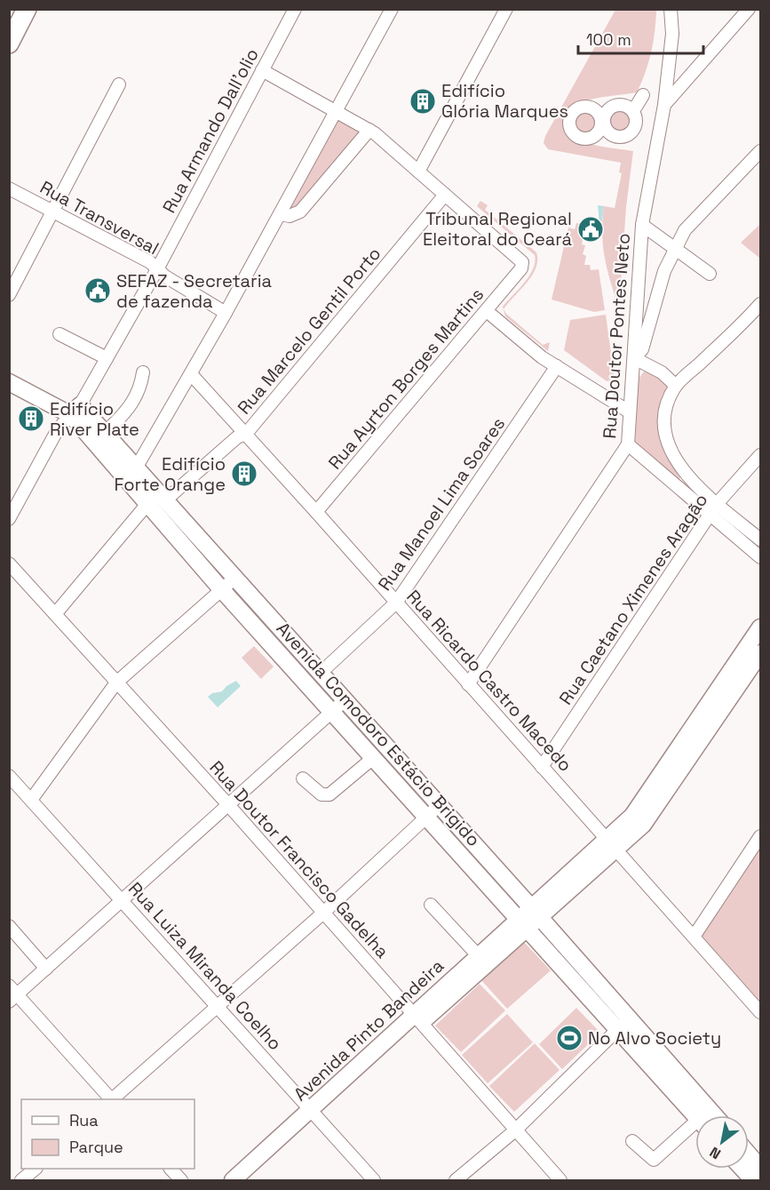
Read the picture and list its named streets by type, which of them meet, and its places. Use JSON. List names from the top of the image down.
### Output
{
  "streets": {
    "main road": ["Avenida Comodoro Estácio Brigido", "Avenida Pinto Bandeira"],
    "street": [
      "Rua Armando Dall'olio",
      "Rua Transversal",
      "Rua Marcelo Gentil Porto",
      "Rua Doutor Pontes Neto",
      "Rua Ayrton Borges Martins",
      "Rua Manoel Lima Soares",
      "Rua Caetano Ximenes Aragão",
      "Rua Ricardo Castro Macedo",
      "Rua Doutor Francisco Gadelha",
      "Rua Luiza Miranda Coelho"
    ]
  },
  "crossings": [
    ["Rua Armando Dall'olio", "Rua Transversal"],
    ["Rua Armando Dall'olio", "Avenida Comodoro Estácio Brigido"],
    ["Rua Marcelo Gentil Porto", "Rua Ayrton Borges Martins"],
    ["Rua Marcelo Gentil Porto", "Rua Ricardo Castro Macedo"],
    ["Rua Marcelo Gentil Porto", "Avenida Comodoro Estácio Brigido"],
    ["Rua Marcelo Gentil Porto", "Rua Doutor Francisco Gadelha"],
    ["Rua Doutor Pontes Neto", "Rua Ricardo Castro Macedo"],
    ["Rua Ayrton Borges Martins", "Rua Ricardo Castro Macedo"],
    ["Rua Manoel Lima Soares", "Rua Ricardo Castro Macedo"],
    ["Rua Manoel Lima Soares", "Avenida Comodoro Estácio Brigido"],
    ["Rua Caetano Ximenes Aragão", "Rua Ricardo Castro Macedo"],
    ["Rua Ricardo Castro Macedo", "Avenida Pinto Bandeira"],
    ["Avenida Comodoro Estácio Brigido", "Avenida Pinto Bandeira"],
    ["Rua Doutor Francisco Gadelha", "Avenida Pinto Bandeira"],
    ["Rua Luiza Miranda Coelho", "Avenida Pinto Bandeira"]
  ],
  "places": {
    "building": ["Edifício Glória Marques", "Edifício River Plate", "Edifício Forte Orange"],
    "public building": ["Tribunal Regional Eleitoral do Ceará", "SEFAZ - Secretaria de fazenda"],
    "sports": ["No Alvo Society"]
  },
  "legend": ["Rua", "Parque"],
  "scale_bar": "100 m",
  "north": "bottom left"
}
